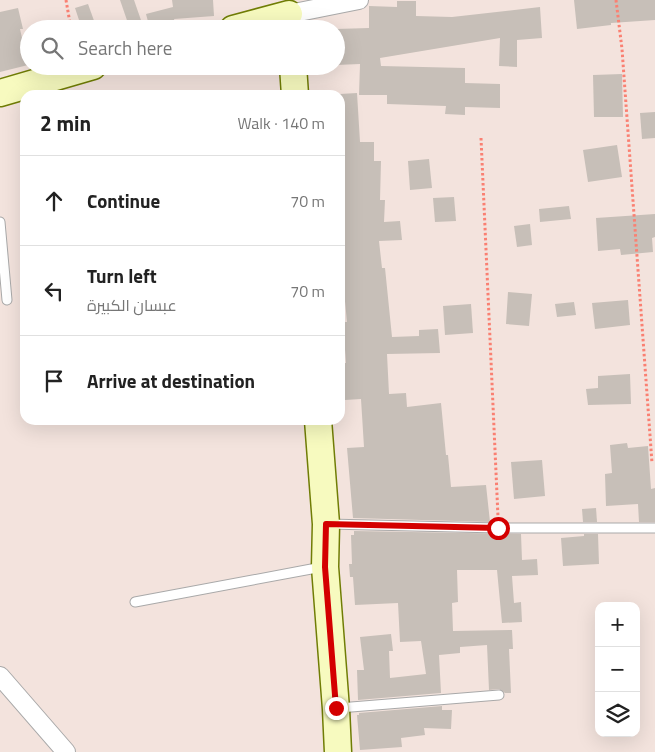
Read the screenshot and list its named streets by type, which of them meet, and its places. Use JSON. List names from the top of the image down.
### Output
{
  "page": {
    "search": "Search here",
    "heading": ["2 min", "Walk · 140 m"],
    "list": [
      ["Continue", "70 m"],
      ["Turn left", "عبسان الكبيرة", "70 m"],
      "Arrive at destination"
    ],
    "map_buttons": ["+", "−"]
  }
}
